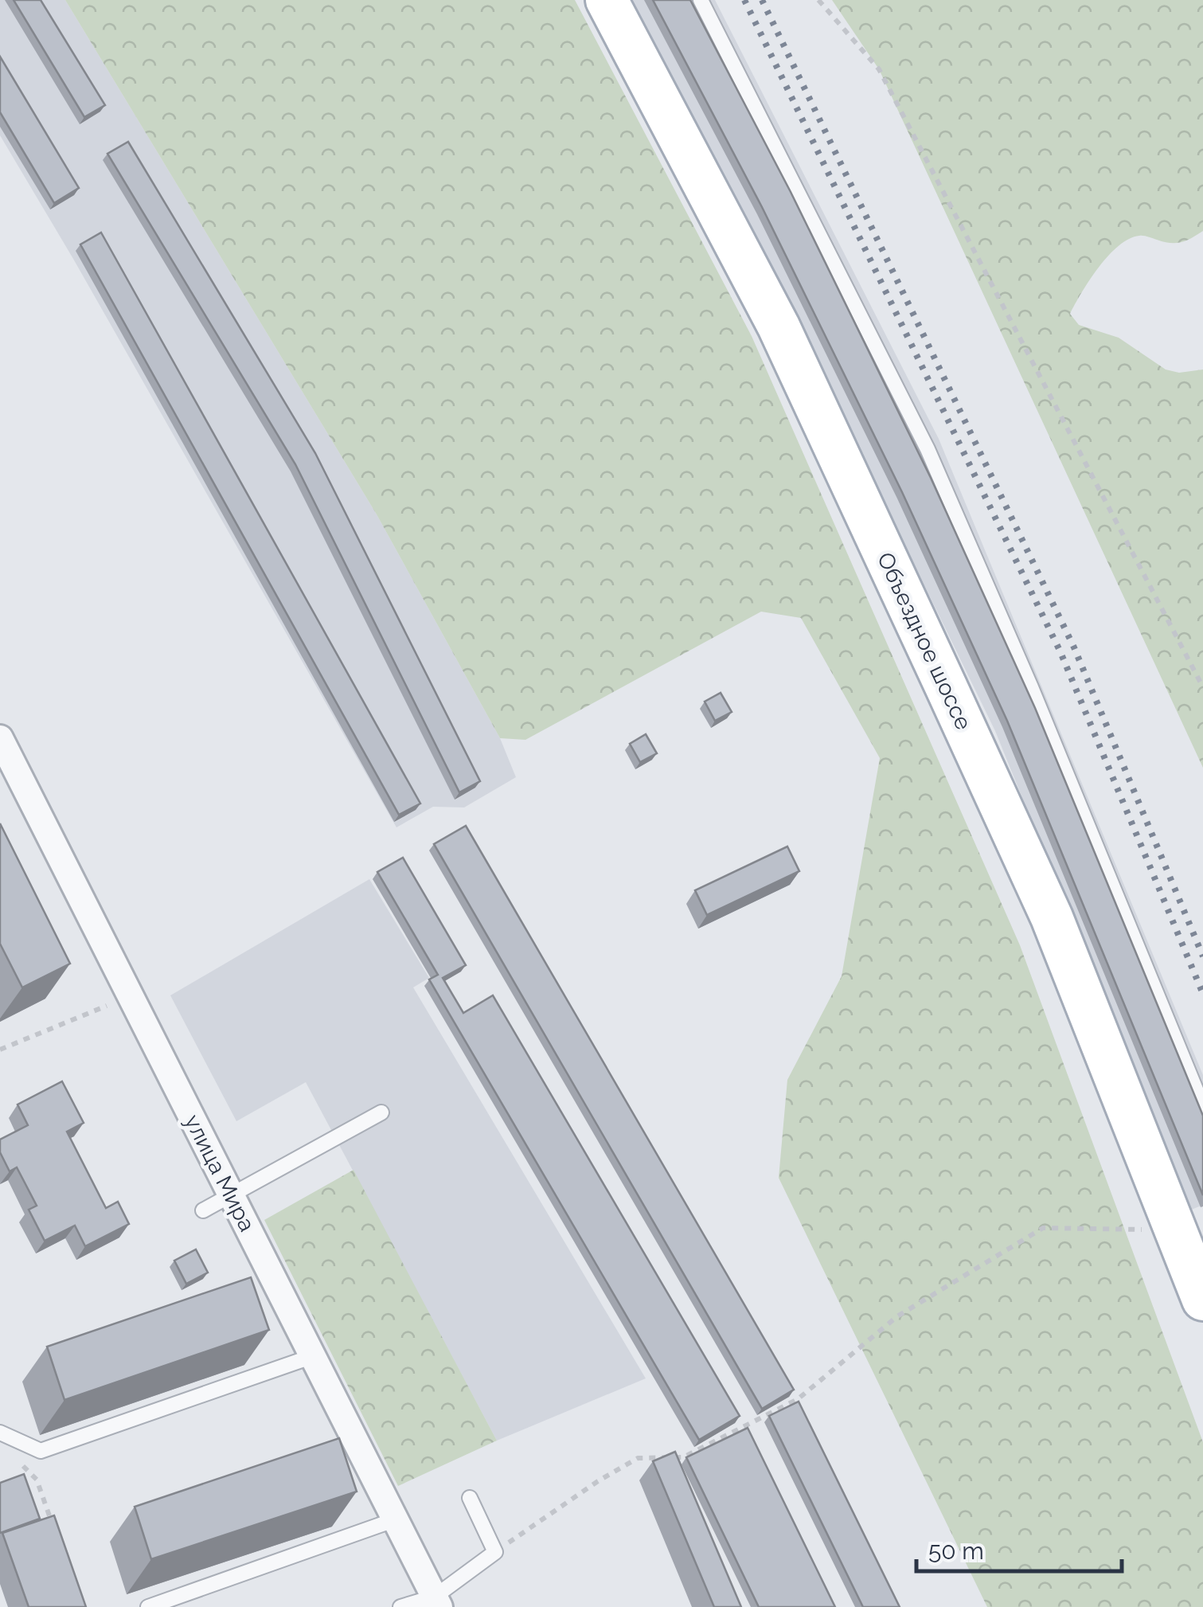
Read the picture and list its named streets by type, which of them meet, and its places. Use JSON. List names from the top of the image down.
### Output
{
  "streets": {
    "main road": ["Объездное шоссе"],
    "street": ["улица Мира"]
  },
  "scale_bar": "50 m"
}
